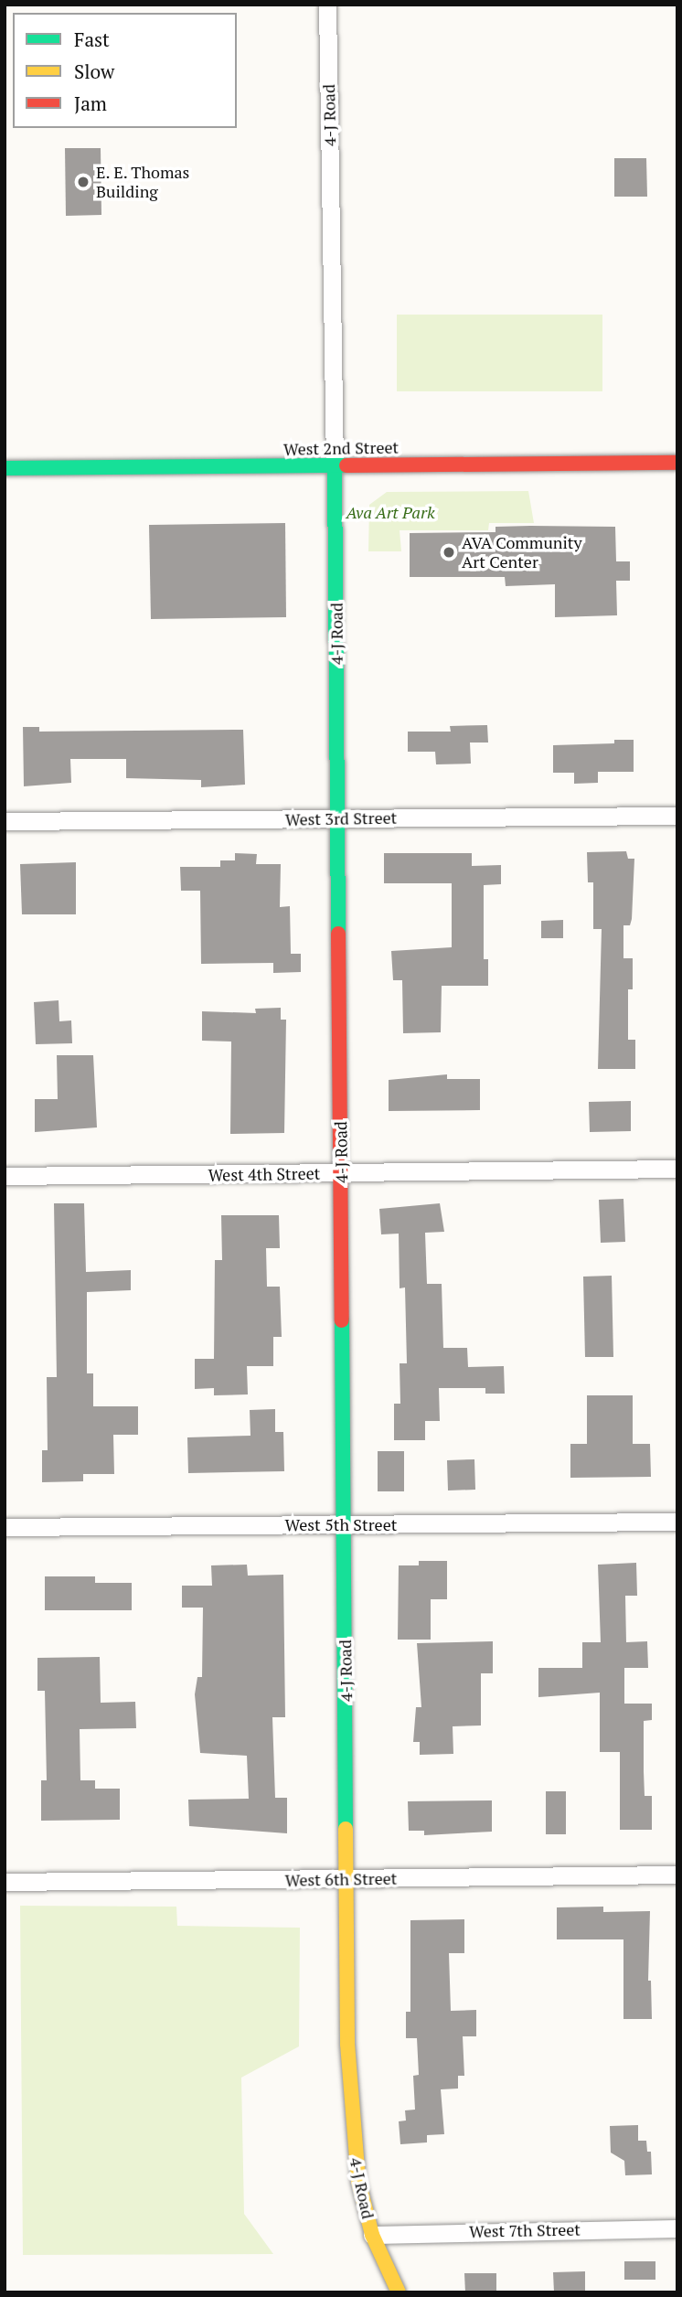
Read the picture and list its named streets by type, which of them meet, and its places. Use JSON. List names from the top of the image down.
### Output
{
  "streets": {
    "main road": ["4-J Road", "West 2nd Street"],
    "street": [
      "West 3rd Street",
      "West 4th Street",
      "West 5th Street",
      "West 6th Street",
      "West 7th Street"
    ]
  },
  "crossings": [
    ["4-J Road", "West 2nd Street"],
    ["4-J Road", "West 3rd Street"],
    ["4-J Road", "West 4th Street"],
    ["4-J Road", "West 5th Street"],
    ["4-J Road", "West 6th Street"],
    ["4-J Road", "West 7th Street"]
  ],
  "parks": ["Ava Art Park"],
  "places": ["E. E. Thomas Building", "AVA Community Art Center"],
  "legend": ["Fast", "Slow", "Jam"]
}
